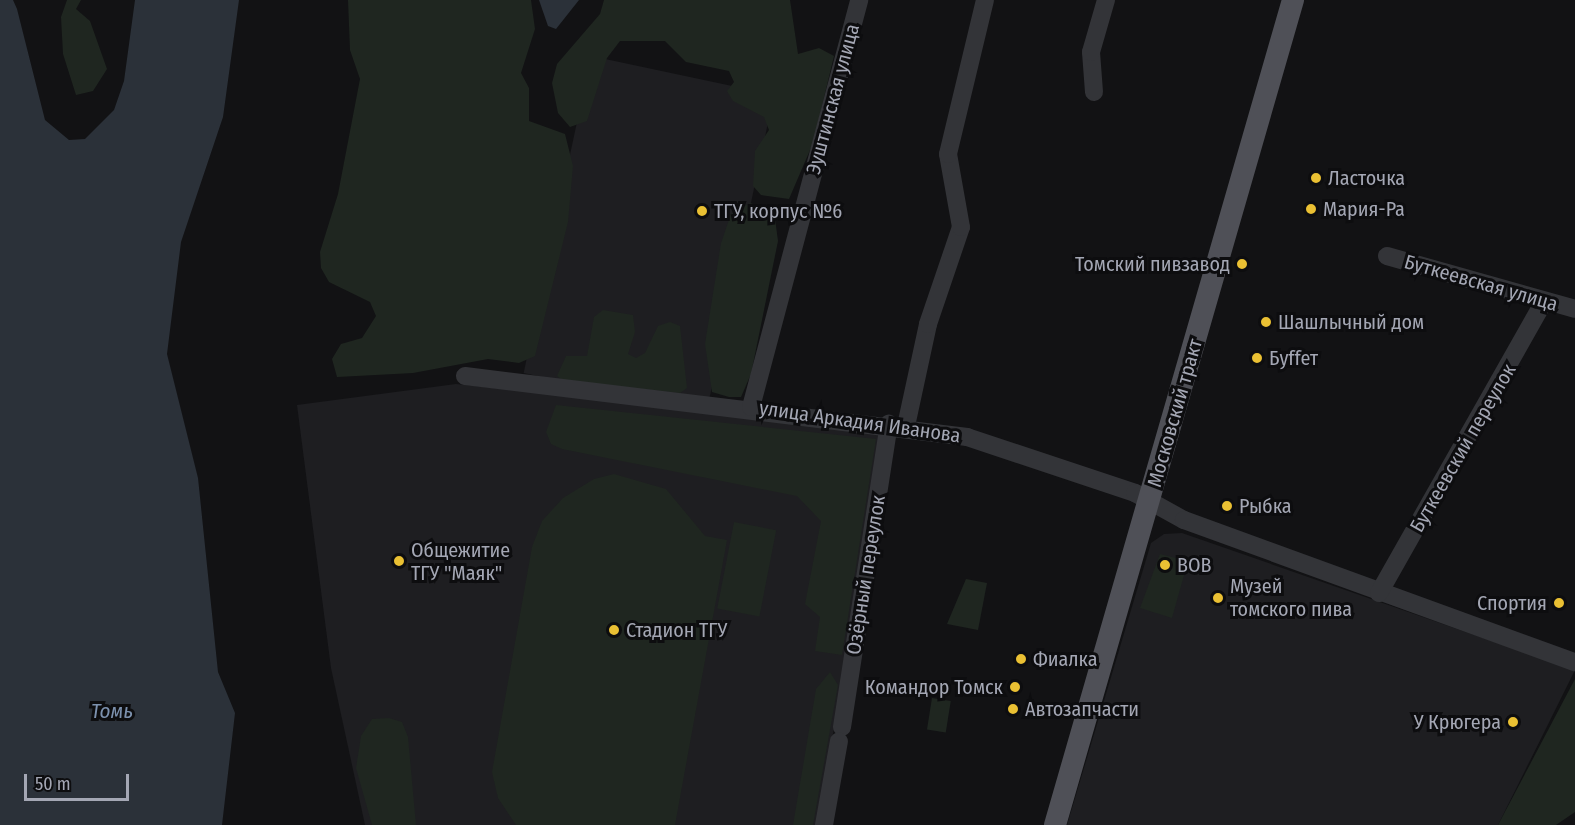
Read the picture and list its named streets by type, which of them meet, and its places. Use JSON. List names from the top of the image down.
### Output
{
  "streets": {
    "main road": ["Московский тракт"],
    "street": [
      "Эуштинская улица",
      "Буткеевская улица",
      "улица Аркадия Иванова",
      "Буткеевский переулок",
      "Озёрный переулок"
    ]
  },
  "crossings": [
    ["Эуштинская улица", "улица Аркадия Иванова"],
    ["Буткеевская улица", "Буткеевский переулок"],
    ["Московский тракт", "улица Аркадия Иванова"],
    ["улица Аркадия Иванова", "Буткеевский переулок"],
    ["улица Аркадия Иванова", "Озёрный переулок"]
  ],
  "water": ["Томь"],
  "places": [
    "Ласточка",
    "Мария-Ра",
    "ТГУ, корпус №6",
    "Томский пивзавод",
    "Шашлычный дом",
    "Буffет",
    "Рыбка",
    "Общежитие ТГУ \"Маяк\"",
    "ВОВ",
    "Музей томского пива",
    "Спортия",
    "Стадион ТГУ",
    "Фиалка",
    "Командор Томск",
    "Автозапчасти",
    "У Крюгера"
  ],
  "scale_bar": "50 m"
}
